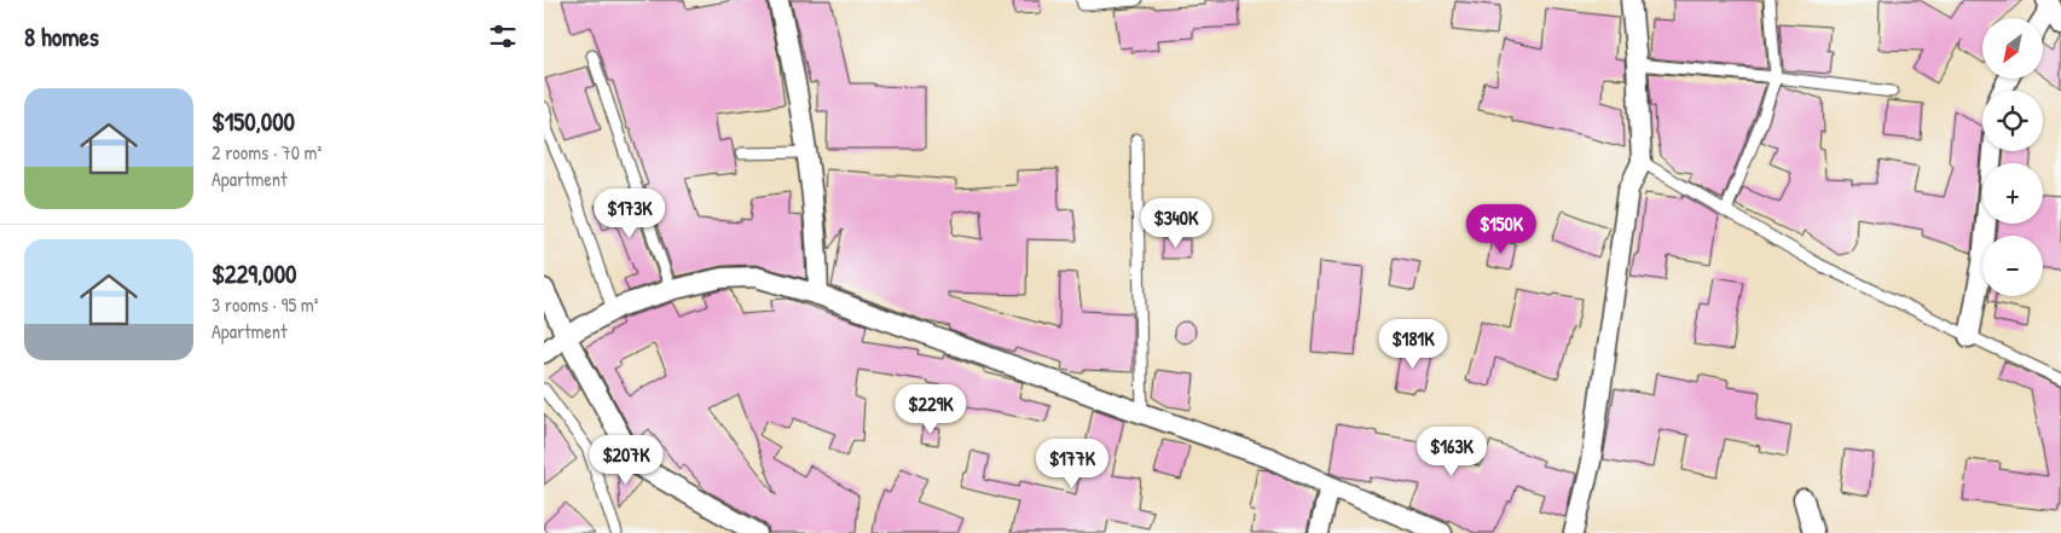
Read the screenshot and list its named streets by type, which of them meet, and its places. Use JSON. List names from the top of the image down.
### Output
{
  "north": "bottom left",
  "page": {
    "heading": "8 homes",
    "map_buttons": ["+", "−"],
    "list": [
      {
        "name": "$150,000",
        "note": "2 rooms · 70 m² · Apartment"
      },
      {
        "name": "$229,000",
        "note": "3 rooms · 95 m² · Apartment"
      }
    ],
    "price": [
      "$173K",
      "$340K",
      "$150K",
      "$181K",
      "$229K",
      "$163K",
      "$207K",
      "$177K"
    ]
  }
}
